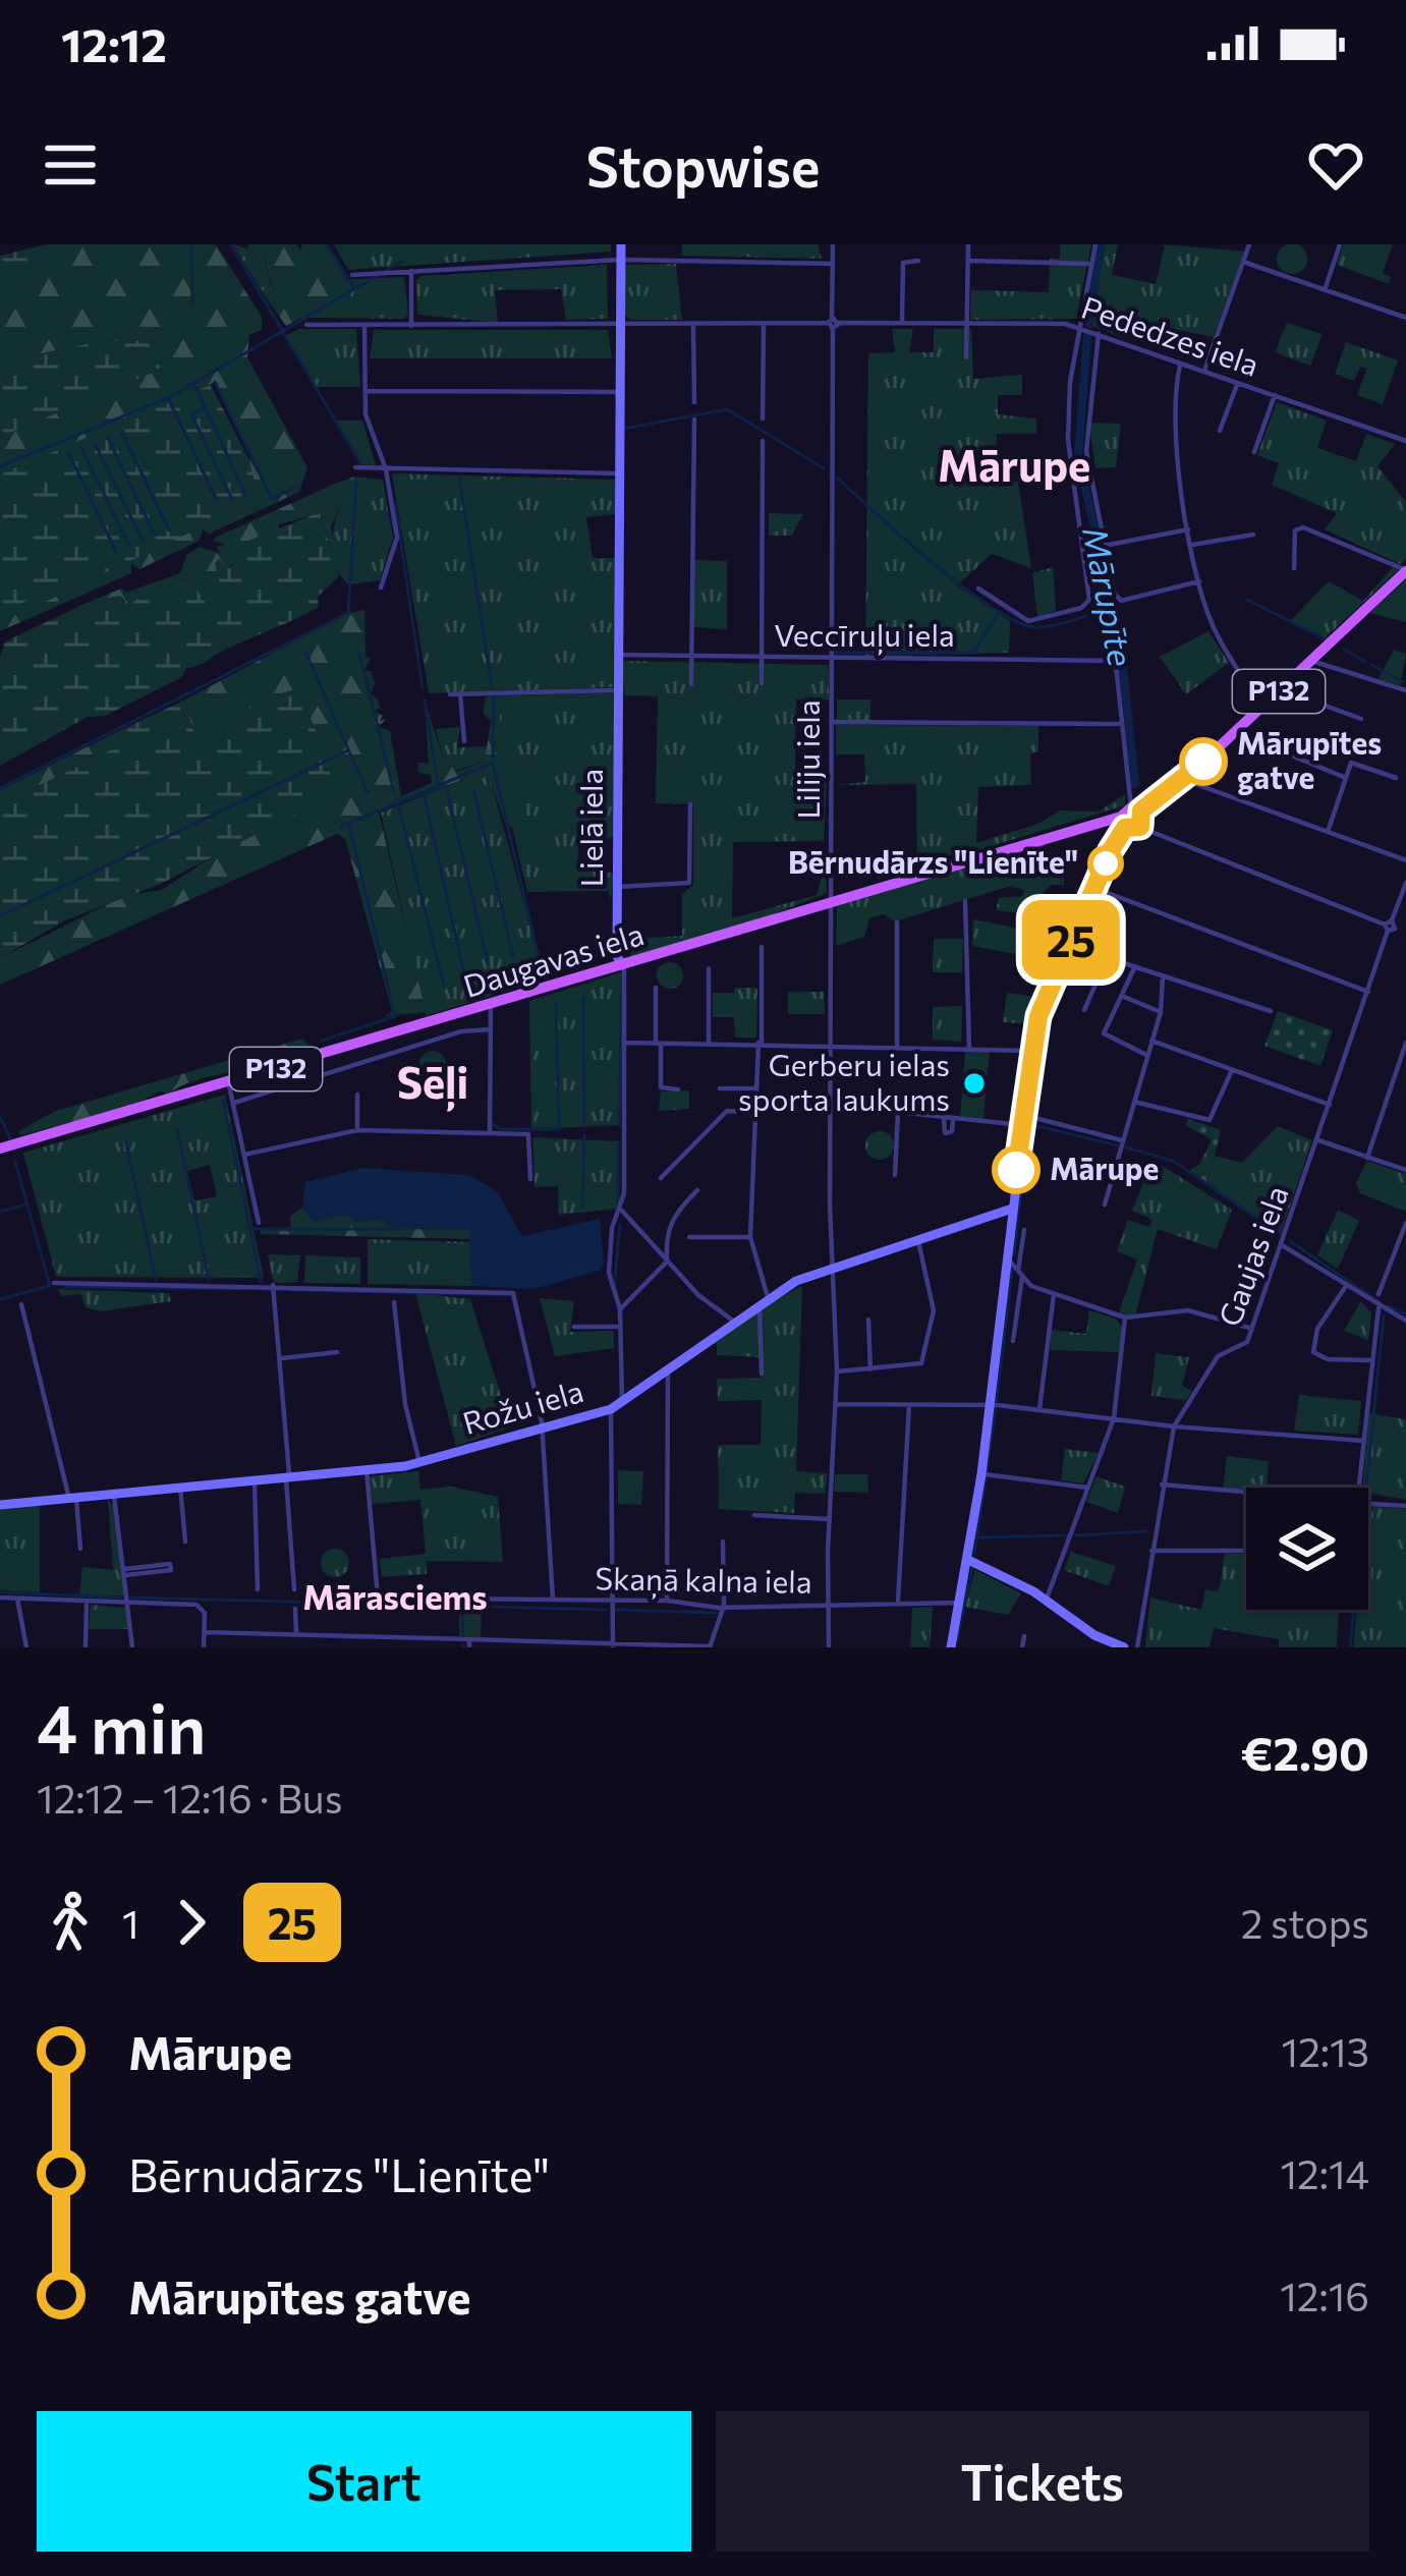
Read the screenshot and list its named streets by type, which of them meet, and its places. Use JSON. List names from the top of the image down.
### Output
{
  "streets": {
    "main road": ["P132", "Daugavas iela"],
    "street": [
      "Pededzes iela",
      "Veccīruļu iela",
      "Liliju iela",
      "Lielā iela",
      "Gaujas iela",
      "Rožu iela",
      "Skaņā kalna iela"
    ]
  },
  "crossings": [
    ["Pededzes iela", "Liliju iela"],
    ["Pededzes iela", "Lielā iela"],
    ["Veccīruļu iela", "Liliju iela"],
    ["Veccīruļu iela", "Lielā iela"],
    ["Liliju iela", "Daugavas iela"],
    ["Liliju iela", "Rožu iela"],
    ["Liliju iela", "Skaņā kalna iela"],
    ["Lielā iela", "Daugavas iela"],
    ["Lielā iela", "Rožu iela"],
    ["Lielā iela", "Skaņā kalna iela"]
  ],
  "districts": ["Mārupe", "Sēļi", "Mārasciems"],
  "water": ["Mārupīte"],
  "places": [
    "Mārupītes gatve",
    "Bērnudārzs \"Lienīte\"",
    "Gerberu ielas sporta laukums",
    "Mārupe"
  ],
  "lines": ["bus line 25"],
  "page": {
    "status": "12:12",
    "header": "Stopwise",
    "on_map": "25",
    "heading": ["4 min", "12:12 – 12:16 · Bus", "€2.90"],
    "legs": ["1", "25", "2 stops"],
    "list": [
      {
        "name": "Mārupe",
        "value": "12:13"
      },
      {
        "name": "Bērnudārzs \"Lienīte\"",
        "value": "12:14"
      },
      {
        "name": "Mārupītes gatve",
        "value": "12:16"
      }
    ],
    "buttons": ["Start", "Tickets"]
  }
}
